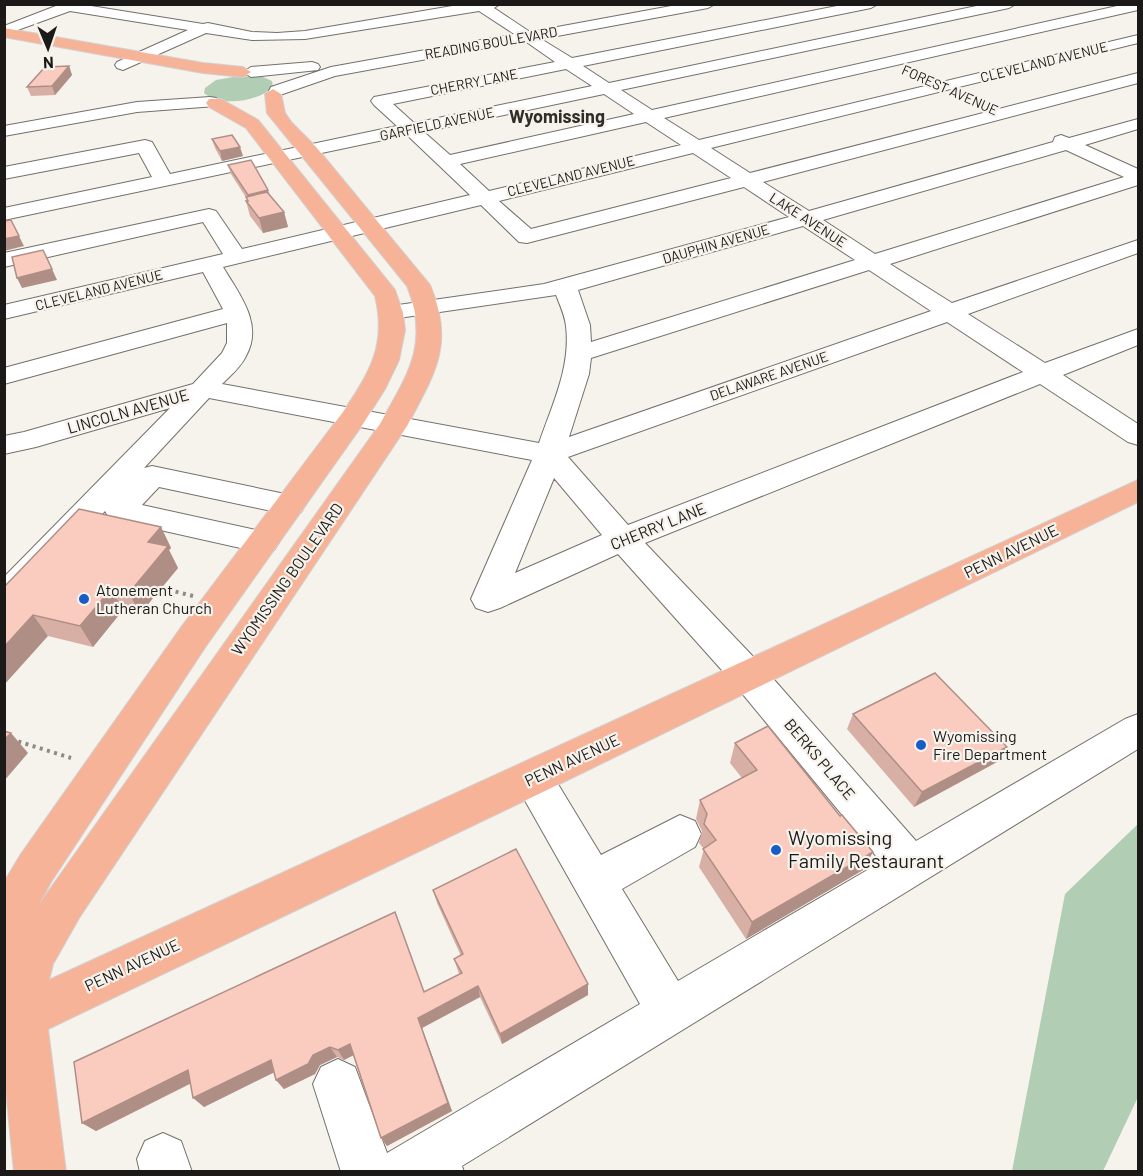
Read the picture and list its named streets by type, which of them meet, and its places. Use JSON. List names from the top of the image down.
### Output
{
  "streets": {
    "main road": ["PENN AVENUE", "WYOMISSING BOULEVARD"],
    "street": [
      "READING BOULEVARD",
      "CLEVELAND AVENUE",
      "CHERRY LANE",
      "FOREST AVENUE",
      "GARFIELD AVENUE",
      "LAKE AVENUE",
      "DAUPHIN AVENUE",
      "DELAWARE AVENUE",
      "LINCOLN AVENUE",
      "BERKS PLACE"
    ]
  },
  "crossings": [
    ["READING BOULEVARD", "LAKE AVENUE"],
    ["READING BOULEVARD", "WYOMISSING BOULEVARD"],
    ["CLEVELAND AVENUE", "CHERRY LANE"],
    ["CLEVELAND AVENUE", "FOREST AVENUE"],
    ["CLEVELAND AVENUE", "LAKE AVENUE"],
    ["CLEVELAND AVENUE", "WYOMISSING BOULEVARD"],
    ["CHERRY LANE", "FOREST AVENUE"],
    ["CHERRY LANE", "GARFIELD AVENUE"],
    ["CHERRY LANE", "LAKE AVENUE"],
    ["CHERRY LANE", "DAUPHIN AVENUE"],
    ["CHERRY LANE", "DELAWARE AVENUE"],
    ["CHERRY LANE", "BERKS PLACE"],
    ["FOREST AVENUE", "GARFIELD AVENUE"],
    ["GARFIELD AVENUE", "LAKE AVENUE"],
    ["GARFIELD AVENUE", "WYOMISSING BOULEVARD"],
    ["LAKE AVENUE", "DAUPHIN AVENUE"],
    ["LAKE AVENUE", "DELAWARE AVENUE"],
    ["DAUPHIN AVENUE", "WYOMISSING BOULEVARD"],
    ["DELAWARE AVENUE", "LINCOLN AVENUE"],
    ["DELAWARE AVENUE", "WYOMISSING BOULEVARD"],
    ["DELAWARE AVENUE", "BERKS PLACE"],
    ["LINCOLN AVENUE", "WYOMISSING BOULEVARD"],
    ["PENN AVENUE", "WYOMISSING BOULEVARD"],
    ["PENN AVENUE", "BERKS PLACE"]
  ],
  "districts": ["Wyomissing"],
  "places": ["Atonement Lutheran Church", "Wyomissing Fire Department", "Wyomissing Family Restaurant"],
  "north": "bottom"
}
